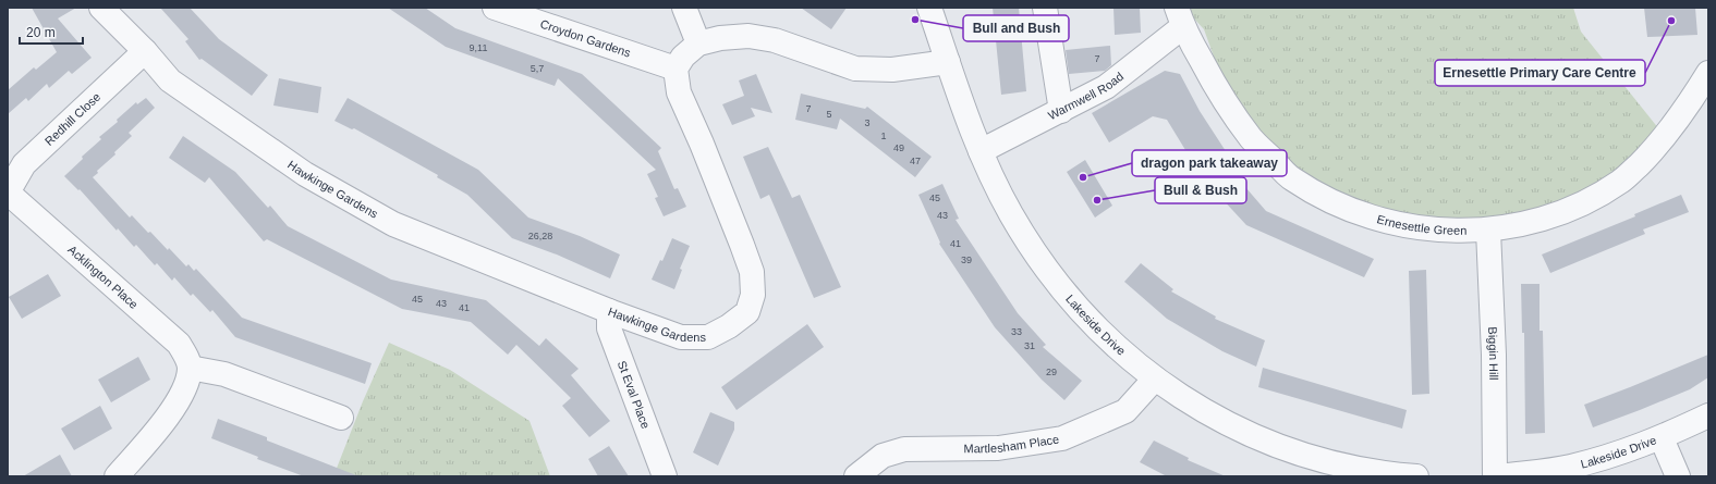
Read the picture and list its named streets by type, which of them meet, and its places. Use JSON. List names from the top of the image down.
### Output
{
  "streets": {
    "street": [
      "Croydon Gardens",
      "Warmwell Road",
      "Redhill Close",
      "Hawkinge Gardens",
      "Ernesettle Green",
      "Acklington Place",
      "Lakeside Drive",
      "Biggin Hill",
      "St Eval Place",
      "Martlesham Place"
    ]
  },
  "crossings": [
    ["Croydon Gardens", "Hawkinge Gardens"],
    ["Warmwell Road", "Ernesettle Green"],
    ["Warmwell Road", "Lakeside Drive"],
    ["Redhill Close", "Hawkinge Gardens"],
    ["Redhill Close", "Acklington Place"],
    ["Hawkinge Gardens", "St Eval Place"],
    ["Ernesettle Green", "Biggin Hill"],
    ["Lakeside Drive", "Biggin Hill"],
    ["Lakeside Drive", "Martlesham Place"]
  ],
  "places": [
    "Bull and Bush",
    "Ernesettle Primary Care Centre",
    "dragon park takeaway",
    "Bull & Bush"
  ],
  "house_numbers": [
    "9,11",
    "7",
    "5,7",
    "7",
    "5",
    "3",
    "1",
    "49",
    "47",
    "45",
    "43",
    "26,28",
    "41",
    "39",
    "45",
    "43",
    "41",
    "33",
    "31",
    "29"
  ],
  "scale_bar": "20 m"
}
